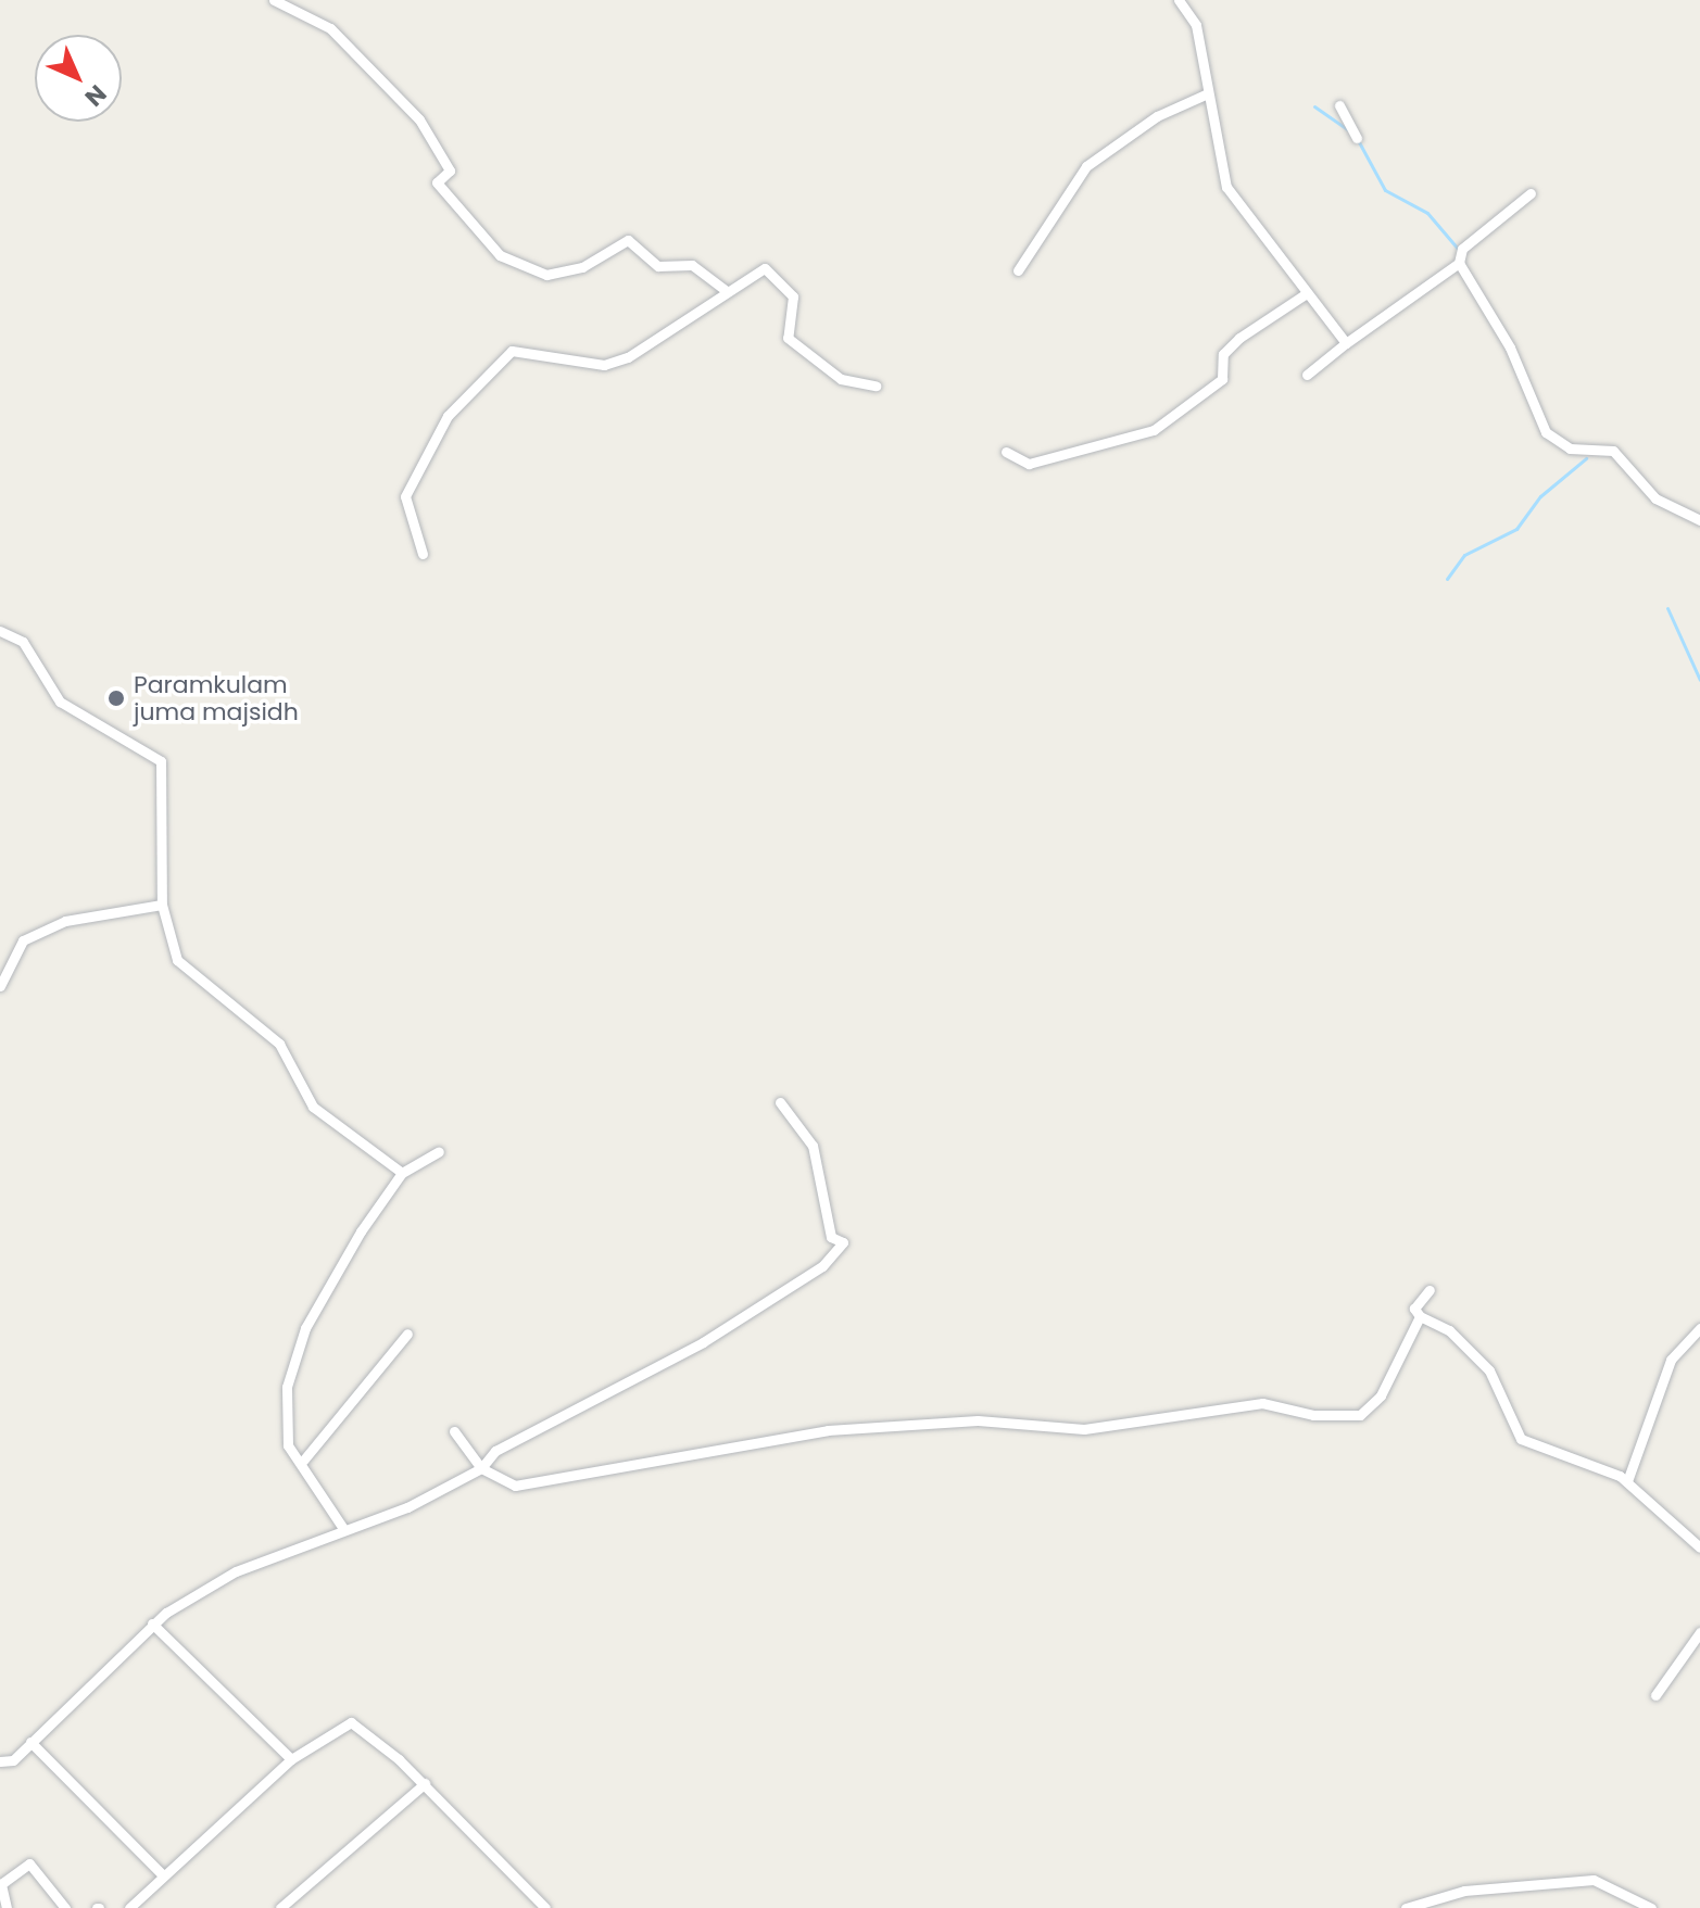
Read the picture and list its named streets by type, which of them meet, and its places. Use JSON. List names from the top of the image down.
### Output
{
  "places": ["Paramkulam juma majsidh"],
  "north": "bottom right"
}
